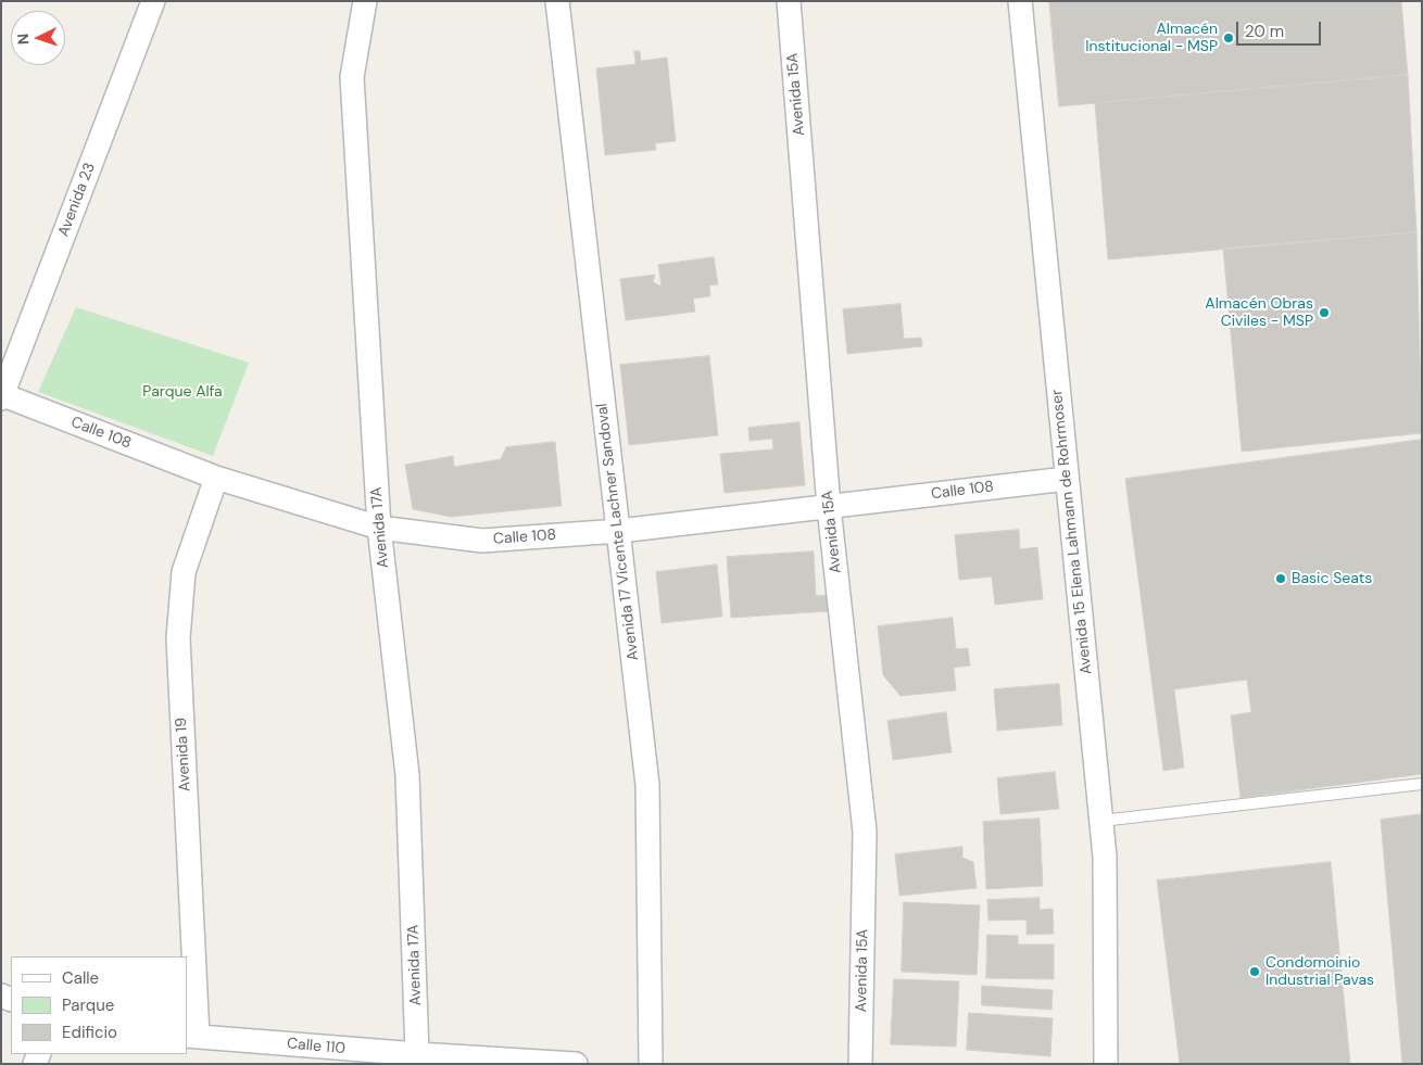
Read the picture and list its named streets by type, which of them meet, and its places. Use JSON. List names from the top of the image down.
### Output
{
  "streets": {
    "street": [
      "Avenida 15A",
      "Avenida 23",
      "Calle 108",
      "Avenida 17A",
      "Avenida 17 Vicente Lachner Sandoval",
      "Avenida 15 Elena Lahmann de Rohrmoser",
      "Avenida 19",
      "Calle 110"
    ]
  },
  "crossings": [
    ["Avenida 15A", "Calle 108"],
    ["Avenida 23", "Calle 108"],
    ["Calle 108", "Avenida 17A"],
    ["Calle 108", "Avenida 17 Vicente Lachner Sandoval"],
    ["Calle 108", "Avenida 15 Elena Lahmann de Rohrmoser"],
    ["Calle 108", "Avenida 19"],
    ["Avenida 17A", "Calle 110"],
    ["Avenida 19", "Calle 110"]
  ],
  "parks": ["Parque Alfa"],
  "places": [
    "Almacén Institucional - MSP",
    "Almacén Obras Civiles - MSP",
    "Basic Seats",
    "Condomoinio Industrial Pavas"
  ],
  "legend": ["Calle", "Parque", "Edificio"],
  "scale_bar": "20 m",
  "north": "left"
}
